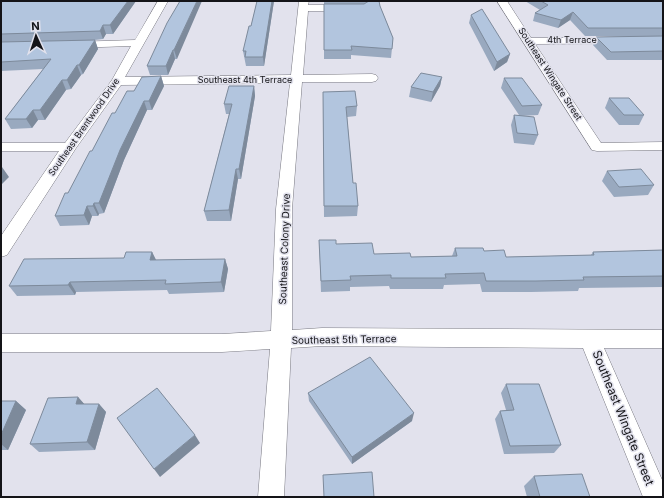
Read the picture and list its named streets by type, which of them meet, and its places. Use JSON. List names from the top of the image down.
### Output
{
  "streets": {
    "street": [
      "4th Terrace",
      "Southeast Wingate Street",
      "Southeast 4th Terrace",
      "Southeast Brentwood Drive",
      "Southeast Colony Drive",
      "Southeast 5th Terrace"
    ]
  },
  "crossings": [
    ["4th Terrace", "Southeast Wingate Street"],
    ["Southeast Wingate Street", "Southeast 5th Terrace"],
    ["Southeast 4th Terrace", "Southeast Brentwood Drive"],
    ["Southeast 4th Terrace", "Southeast Colony Drive"],
    ["Southeast Colony Drive", "Southeast 5th Terrace"]
  ],
  "north": "top"
}
